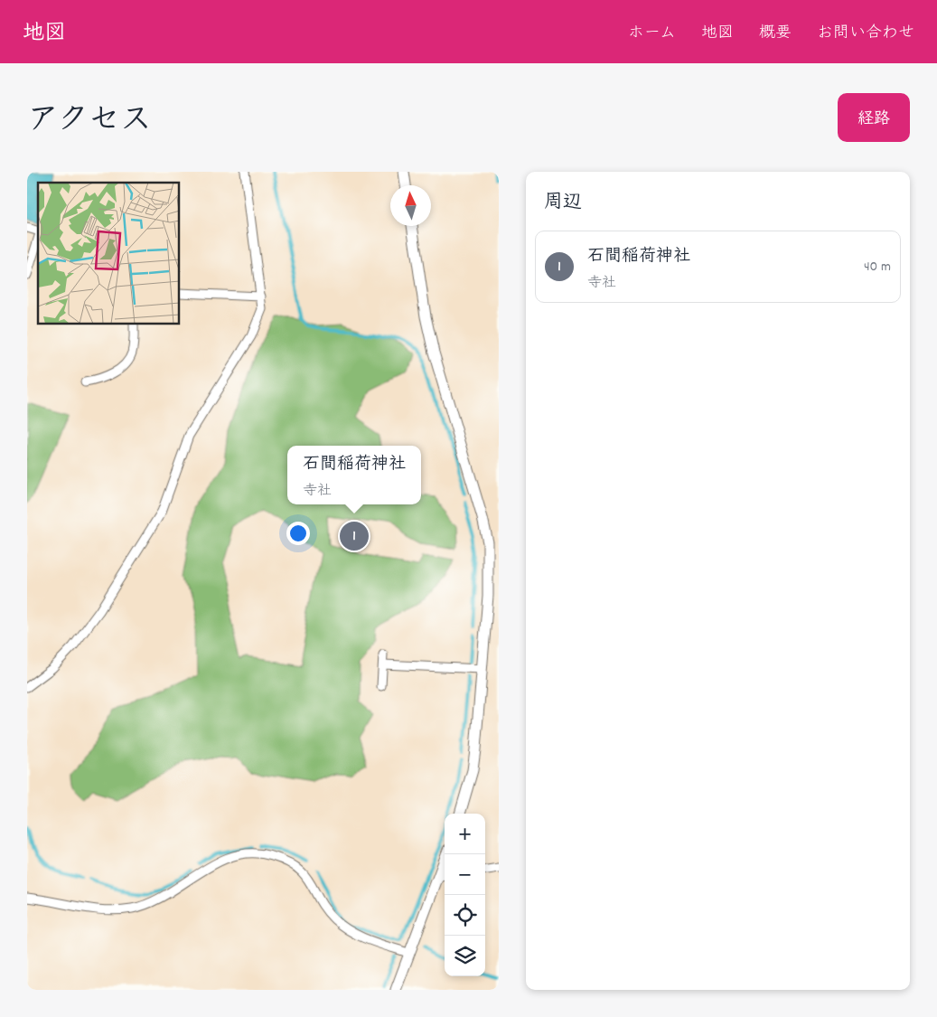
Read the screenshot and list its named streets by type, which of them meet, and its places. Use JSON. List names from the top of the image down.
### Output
{
  "north": "top",
  "page": {
    "header": "地図",
    "nav": [
      "ホーム",
      "地図",
      "概要",
      "お問い合わせ"
    ],
    "title": "アクセス",
    "buttons": "経路",
    "heading": "周辺",
    "list": [
      {
        "mark": "1",
        "name": "石間稲荷神社",
        "note": "寺社",
        "value": "40 m"
      }
    ],
    "popup": ["石間稲荷神社", "寺社"],
    "pins": "1",
    "map_buttons": ["+", "−"]
  }
}
